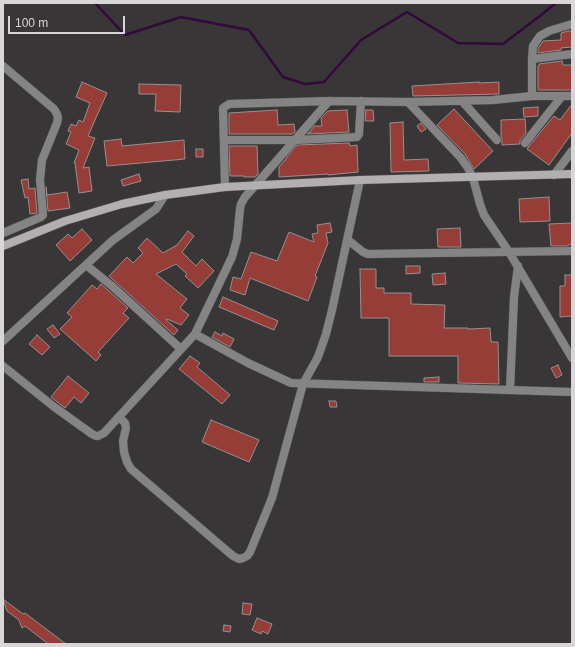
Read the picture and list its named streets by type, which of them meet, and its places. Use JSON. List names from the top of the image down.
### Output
{
  "scale_bar": "100 m"
}
